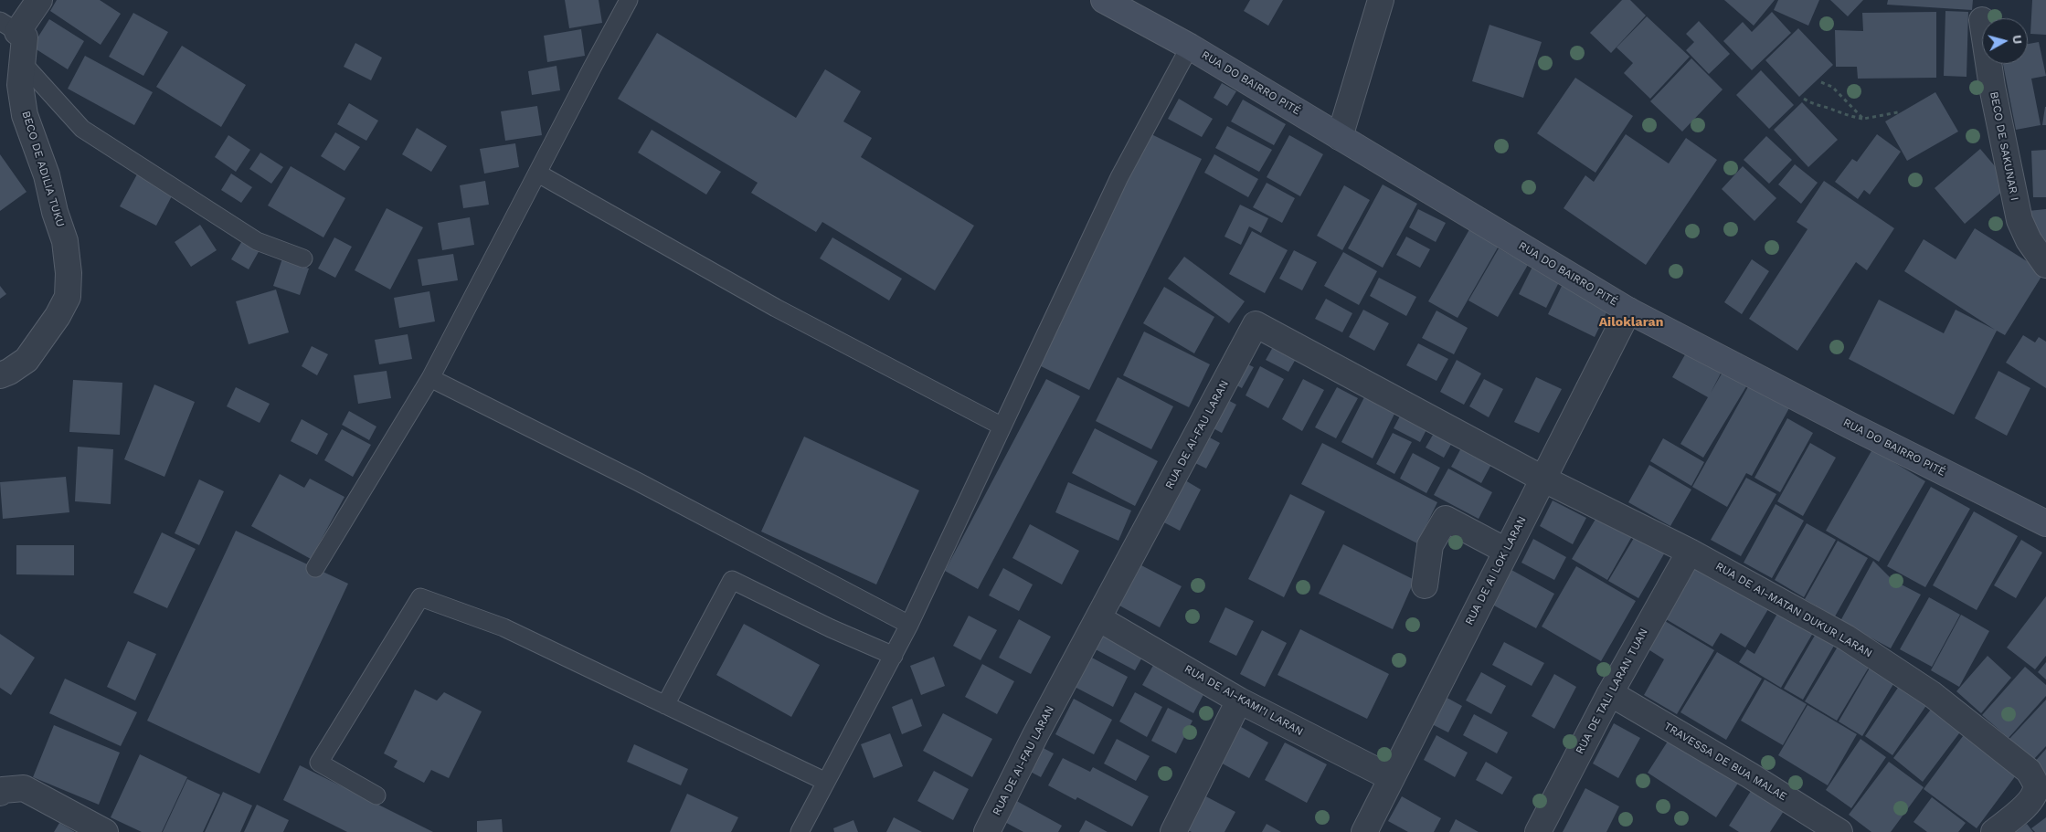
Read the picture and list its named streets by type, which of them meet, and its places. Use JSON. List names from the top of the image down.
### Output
{
  "streets": {
    "main road": ["RUA DO BAIRRO PITÉ"],
    "street": [
      "BECO DE SAKUNAR I",
      "BECO DE ADILIA TUKU",
      "RUA DE AI-FAU LARAN",
      "RUA DE AI LOK LARAN",
      "RUA DE AI-MATAN DUKUR LARAN",
      "RUA DE TALI LARAN TUAN",
      "RUA DE AI-KAMI’I LARAN",
      "TRAVESSA DE BUA MALAE"
    ]
  },
  "crossings": [
    ["RUA DO BAIRRO PITÉ", "RUA DE AI LOK LARAN"],
    ["RUA DE AI-FAU LARAN", "RUA DE AI LOK LARAN"],
    ["RUA DE AI-FAU LARAN", "RUA DE AI-MATAN DUKUR LARAN"],
    ["RUA DE AI-FAU LARAN", "RUA DE AI-KAMI’I LARAN"],
    ["RUA DE AI LOK LARAN", "RUA DE AI-MATAN DUKUR LARAN"],
    ["RUA DE AI LOK LARAN", "RUA DE AI-KAMI’I LARAN"],
    ["RUA DE AI-MATAN DUKUR LARAN", "RUA DE TALI LARAN TUAN"],
    ["RUA DE TALI LARAN TUAN", "TRAVESSA DE BUA MALAE"]
  ],
  "districts": ["Ailoklaran"],
  "north": "right"
}
